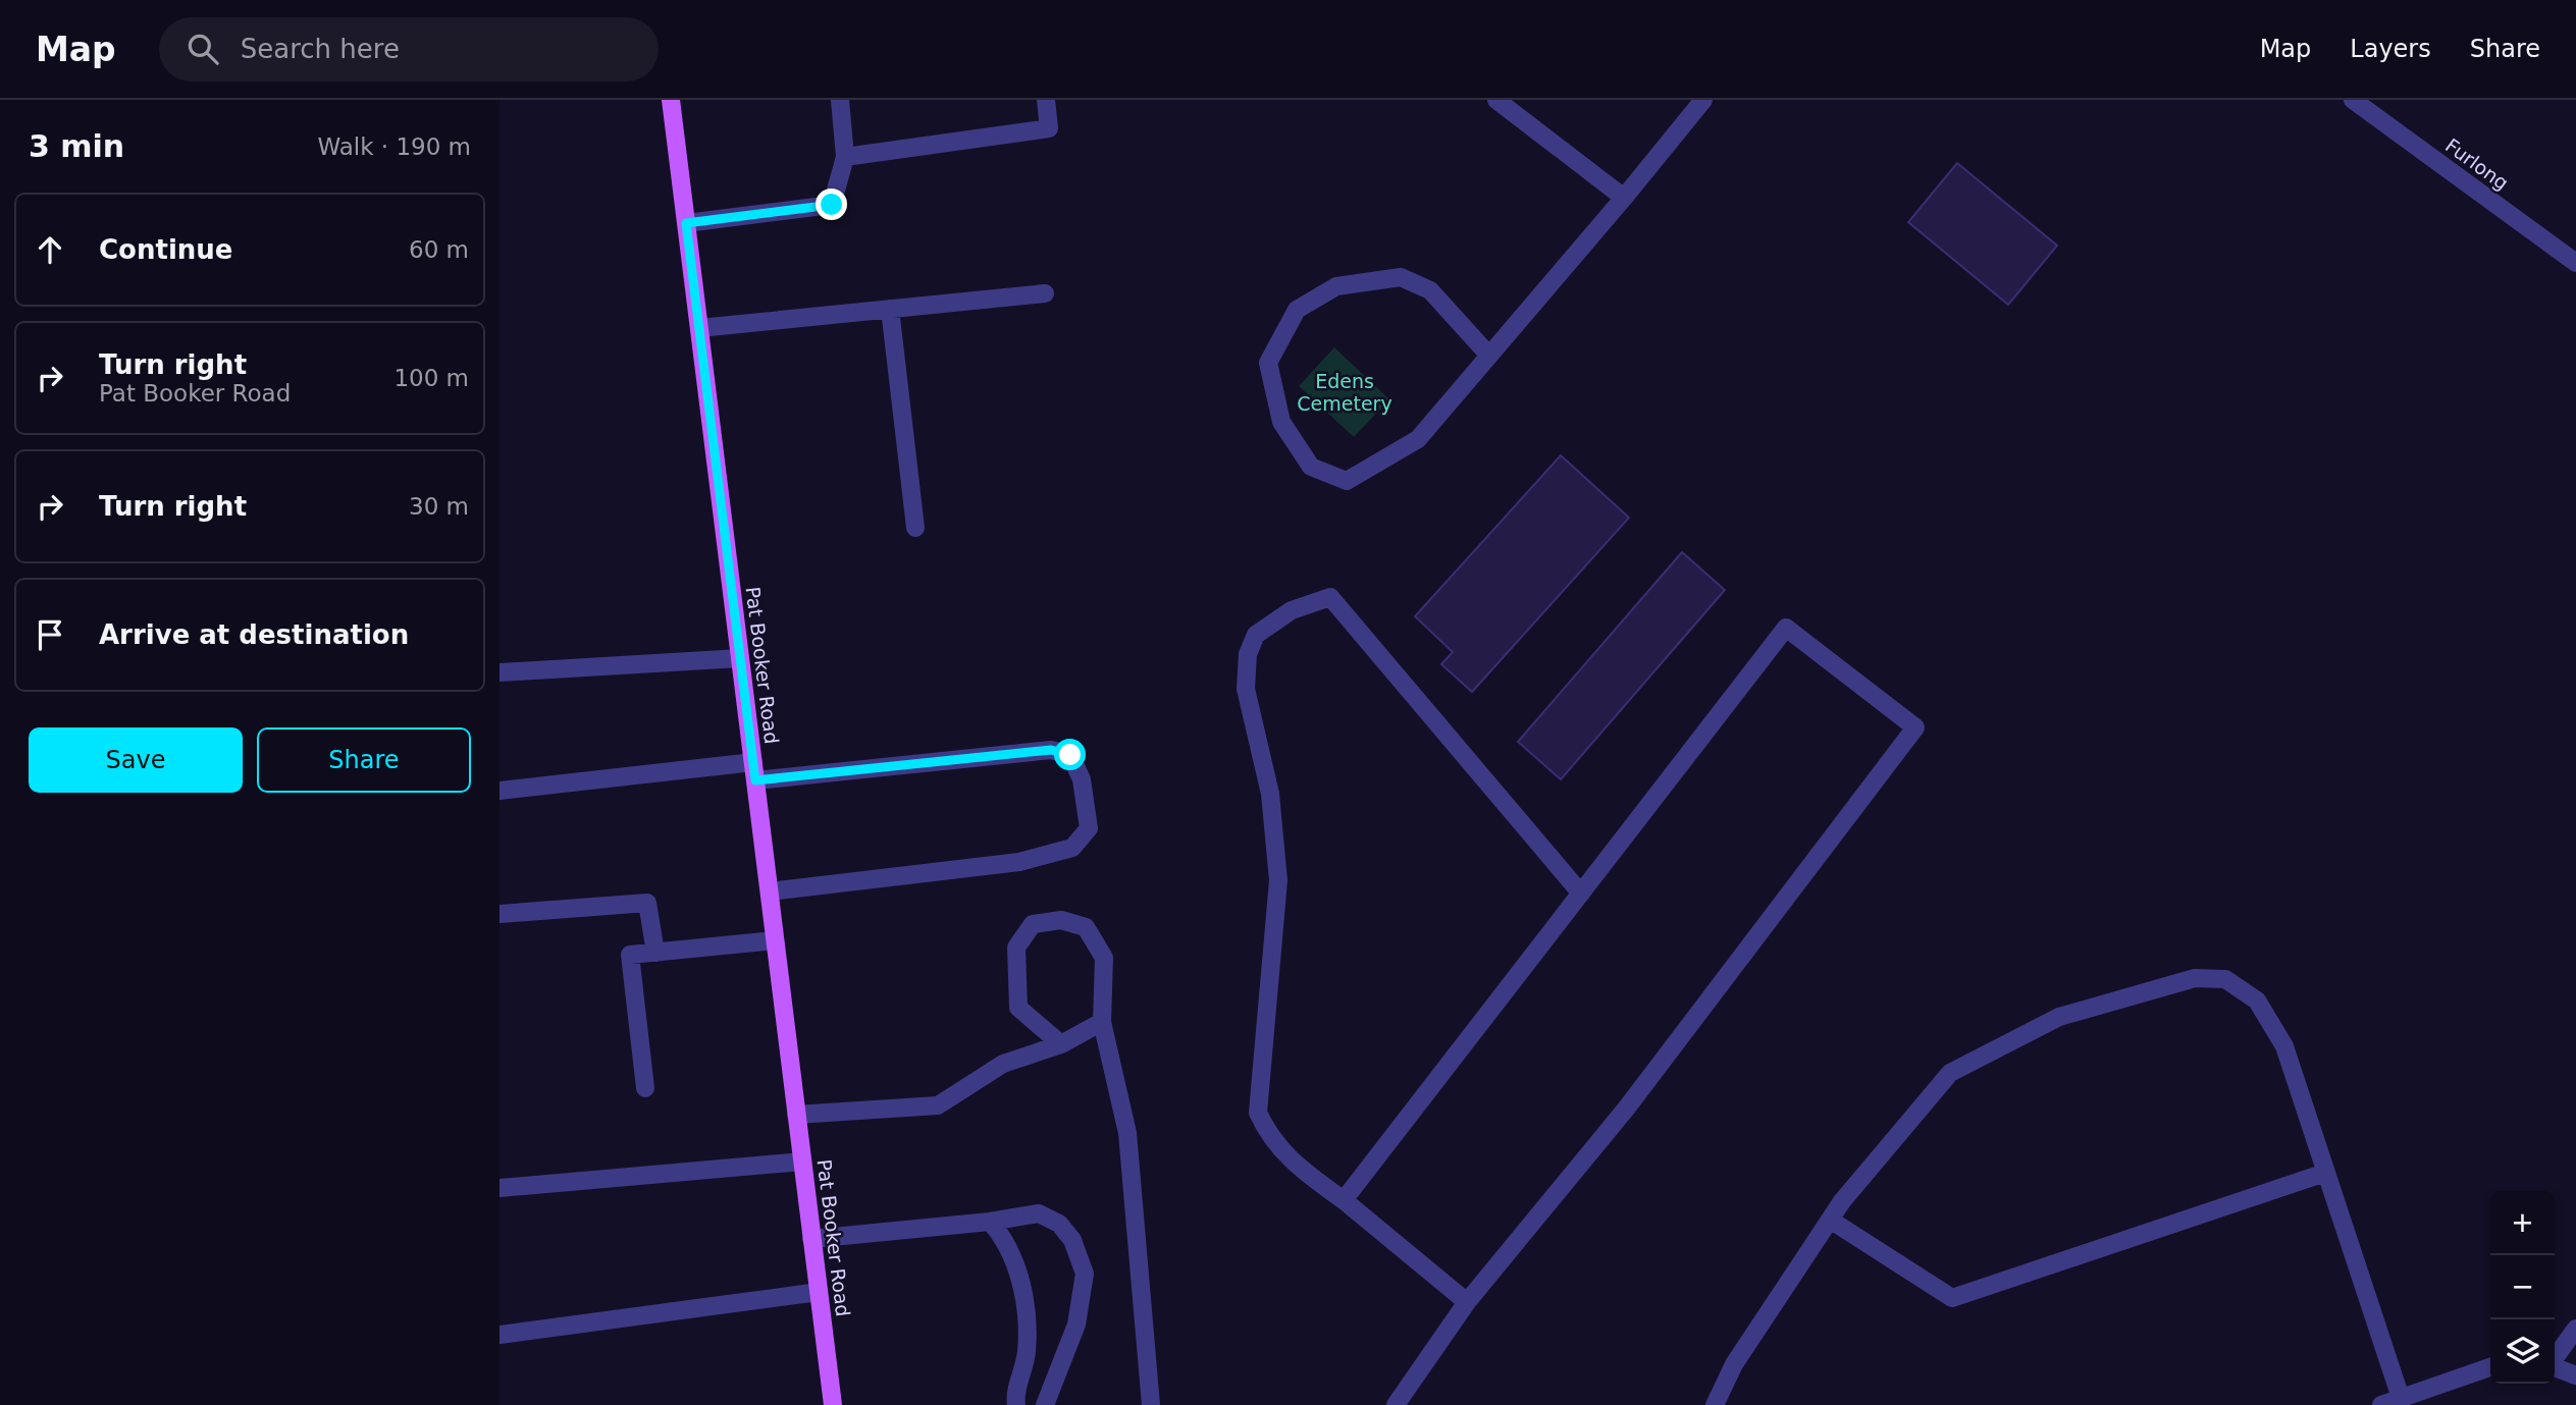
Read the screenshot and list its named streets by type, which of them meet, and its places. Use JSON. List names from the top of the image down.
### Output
{
  "streets": {
    "main road": ["Pat Booker Road"],
    "street": ["Furlong"]
  },
  "parks": ["Edens Cemetery"],
  "page": {
    "header": "Map",
    "search": "Search here",
    "nav": ["Map", "Layers", "Share"],
    "heading": ["3 min", "Walk · 190 m"],
    "list": [
      ["Continue", "60 m"],
      ["Turn right", "Pat Booker Road", "100 m"],
      ["Turn right", "30 m"],
      "Arrive at destination"
    ],
    "buttons": ["Save", "Share"],
    "map_buttons": ["+", "−"]
  }
}
